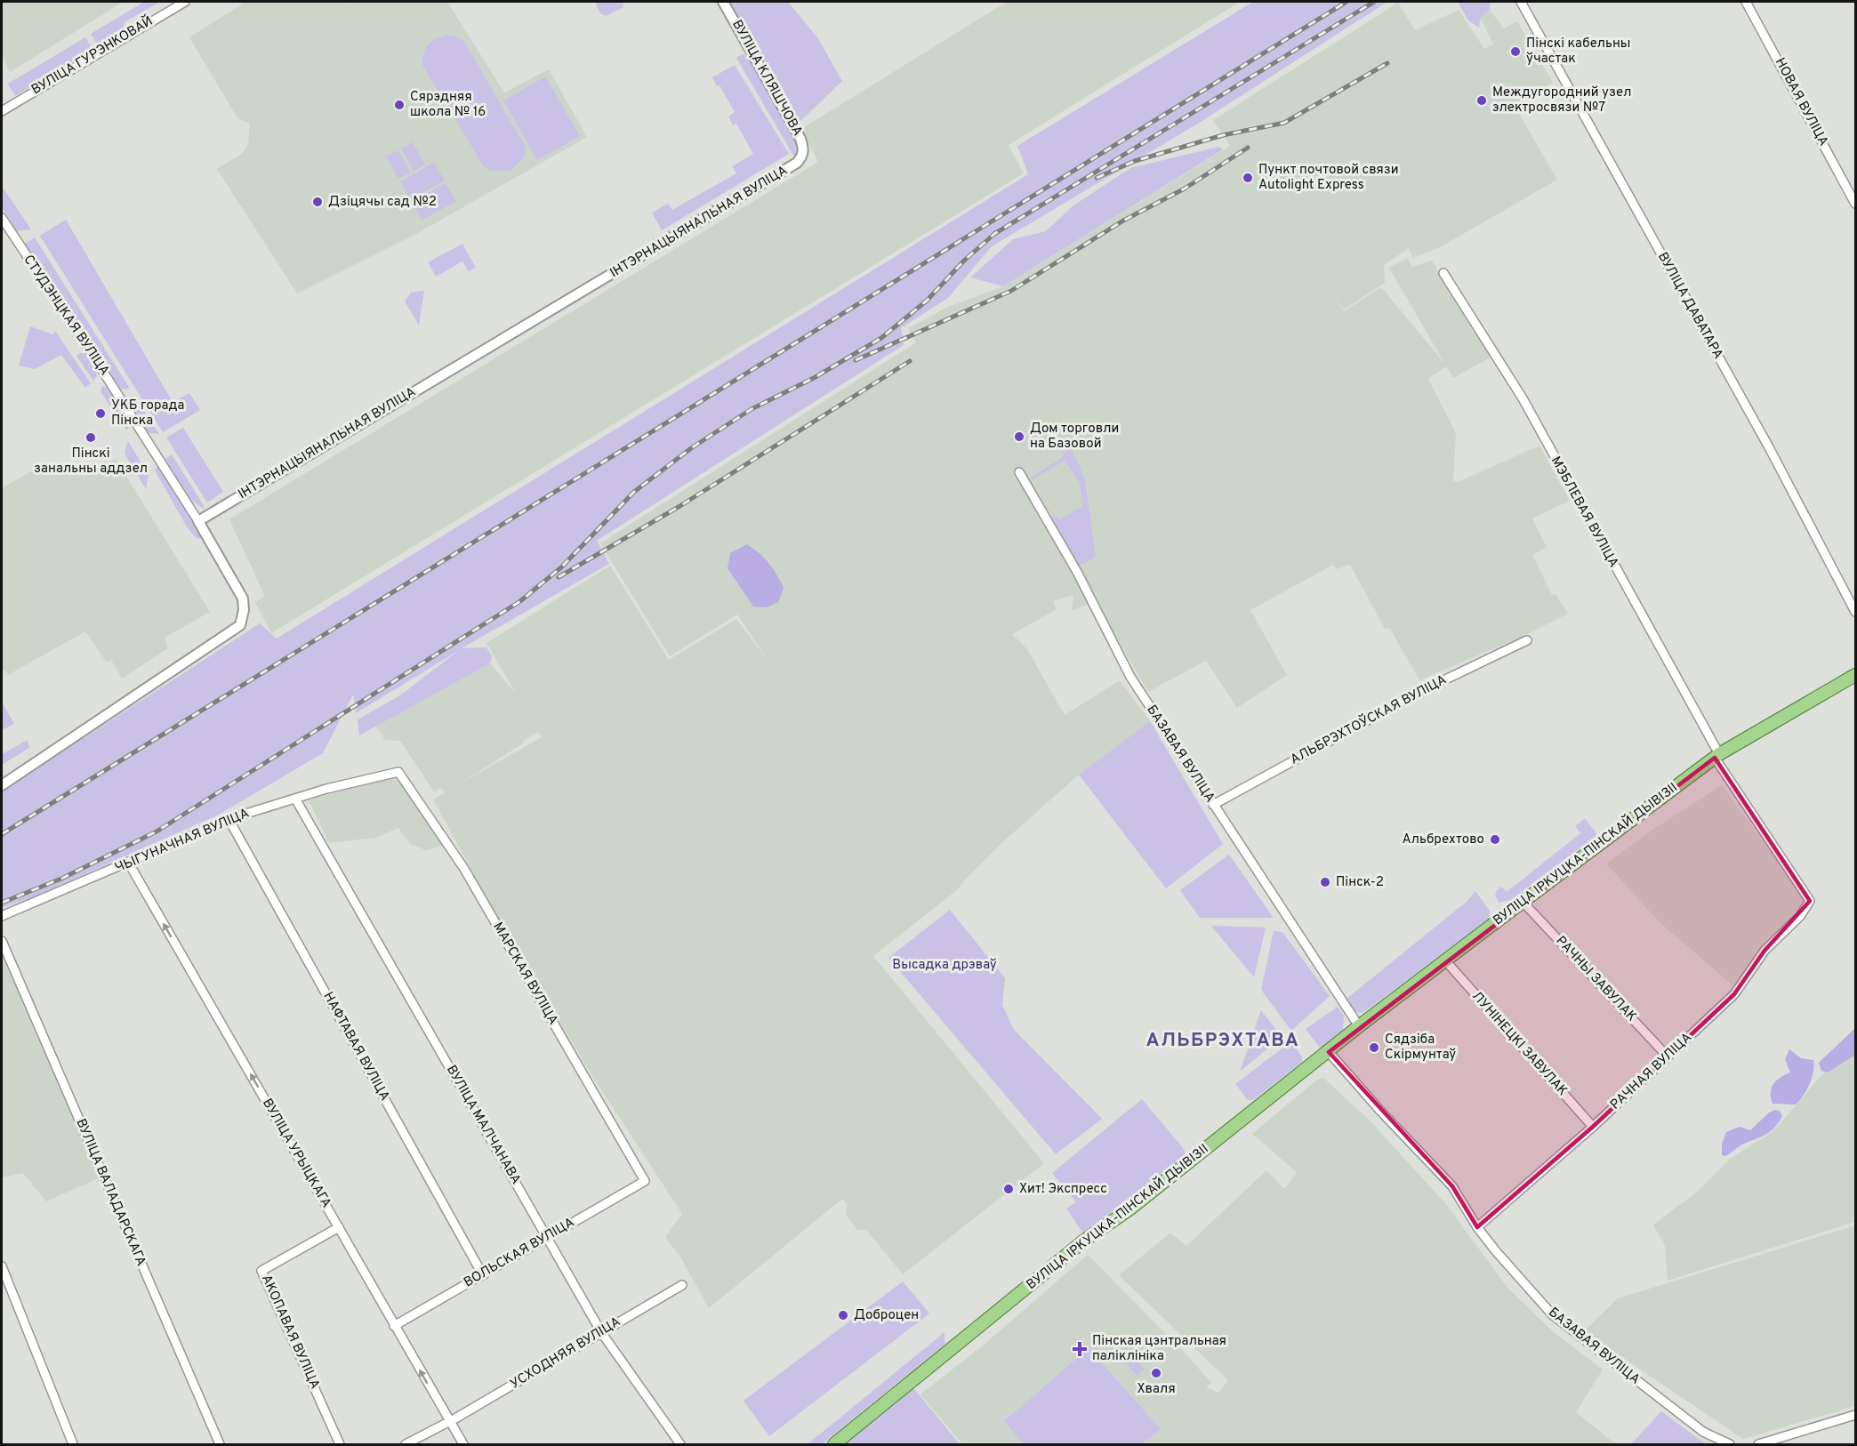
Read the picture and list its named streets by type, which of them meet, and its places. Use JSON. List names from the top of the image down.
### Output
{
  "streets": {
    "main road": ["ВУЛІЦА ІРКУЦКА-ПІНСКАЙ ДЫВІЗІІ"],
    "street": [
      "ВУЛІЦА ГУРЭНКОВАЙ",
      "ВУЛІЦА КЛЯШЧОВА",
      "НОВАЯ ВУЛІЦА",
      "ІНТЭРНАЦЫЯНАЛЬНАЯ ВУЛІЦА",
      "ВУЛІЦА ДАВАТАРА",
      "СТУДЭНЦКАЯ ВУЛІЦА",
      "МЭБЛЕВАЯ ВУЛІЦА",
      "АЛЬБРЭХТОЎСКАЯ ВУЛІЦА",
      "БАЗАВАЯ ВУЛІЦА",
      "ЧЫГУНАЧНАЯ ВУЛІЦА",
      "МАРСКАЯ ВУЛІЦА",
      "РАЧНЫ ЗАВУЛАК",
      "ЛУНІНЕЦКІ ЗАВУЛАК",
      "НАФТАВАЯ ВУЛІЦА",
      "РАЧНАЯ ВУЛІЦА",
      "ВУЛІЦА МАЛЧАНАВА",
      "ВУЛІЦА УРЫЦКАГА",
      "ВУЛІЦА ВАЛАДАРСКАГА",
      "ВОЛЬСКАЯ ВУЛІЦА",
      "АКОПАВАЯ ВУЛІЦА",
      "УСХОДНЯЯ ВУЛІЦА"
    ]
  },
  "crossings": [
    ["ВУЛІЦА КЛЯШЧОВА", "ІНТЭРНАЦЫЯНАЛЬНАЯ ВУЛІЦА"],
    ["ІНТЭРНАЦЫЯНАЛЬНАЯ ВУЛІЦА", "СТУДЭНЦКАЯ ВУЛІЦА"],
    ["МЭБЛЕВАЯ ВУЛІЦА", "ВУЛІЦА ІРКУЦКА-ПІНСКАЙ ДЫВІЗІІ"],
    ["МЭБЛЕВАЯ ВУЛІЦА", "РАЧНАЯ ВУЛІЦА"],
    ["АЛЬБРЭХТОЎСКАЯ ВУЛІЦА", "БАЗАВАЯ ВУЛІЦА"],
    ["БАЗАВАЯ ВУЛІЦА", "ВУЛІЦА ІРКУЦКА-ПІНСКАЙ ДЫВІЗІІ"],
    ["БАЗАВАЯ ВУЛІЦА", "РАЧНАЯ ВУЛІЦА"],
    ["ЧЫГУНАЧНАЯ ВУЛІЦА", "МАРСКАЯ ВУЛІЦА"],
    ["ЧЫГУНАЧНАЯ ВУЛІЦА", "НАФТАВАЯ ВУЛІЦА"],
    ["ЧЫГУНАЧНАЯ ВУЛІЦА", "ВУЛІЦА МАЛЧАНАВА"],
    ["ЧЫГУНАЧНАЯ ВУЛІЦА", "ВУЛІЦА УРЫЦКАГА"],
    ["ВУЛІЦА ІРКУЦКА-ПІНСКАЙ ДЫВІЗІІ", "РАЧНЫ ЗАВУЛАК"],
    ["ВУЛІЦА ІРКУЦКА-ПІНСКАЙ ДЫВІЗІІ", "ЛУНІНЕЦКІ ЗАВУЛАК"],
    ["МАРСКАЯ ВУЛІЦА", "ВОЛЬСКАЯ ВУЛІЦА"],
    ["РАЧНЫ ЗАВУЛАК", "РАЧНАЯ ВУЛІЦА"],
    ["ЛУНІНЕЦКІ ЗАВУЛАК", "РАЧНАЯ ВУЛІЦА"],
    ["НАФТАВАЯ ВУЛІЦА", "ВОЛЬСКАЯ ВУЛІЦА"],
    ["ВУЛІЦА МАЛЧАНАВА", "ВОЛЬСКАЯ ВУЛІЦА"],
    ["ВУЛІЦА МАЛЧАНАВА", "УСХОДНЯЯ ВУЛІЦА"],
    ["ВУЛІЦА УРЫЦКАГА", "ВОЛЬСКАЯ ВУЛІЦА"],
    ["ВУЛІЦА УРЫЦКАГА", "АКОПАВАЯ ВУЛІЦА"],
    ["ВУЛІЦА УРЫЦКАГА", "УСХОДНЯЯ ВУЛІЦА"]
  ],
  "one_way": ["ВУЛІЦА УРЫЦКАГА"],
  "districts": ["АЛЬБРЭХТАВА"],
  "parks": ["Высадка дрэваў"],
  "places": {
    "other": [
      "Пінскі кабельны ўчастак",
      "Междугородний узел электросвязи №7",
      "Сярэдняя школа № 16",
      "Пункт почтовой связи Autolight Express",
      "Дзіцячы сад №2",
      "УКБ горада Пінска",
      "Дом торговли на Базовой",
      "Пінскі занальны аддзел",
      "Альбрехтово",
      "Пінск-2",
      "Сядзіба Скірмунтаў",
      "Хит! Экспресс",
      "Доброцен",
      "Хваля"
    ],
    "health": ["Пінская цэнтральная паліклініка"]
  }
}
